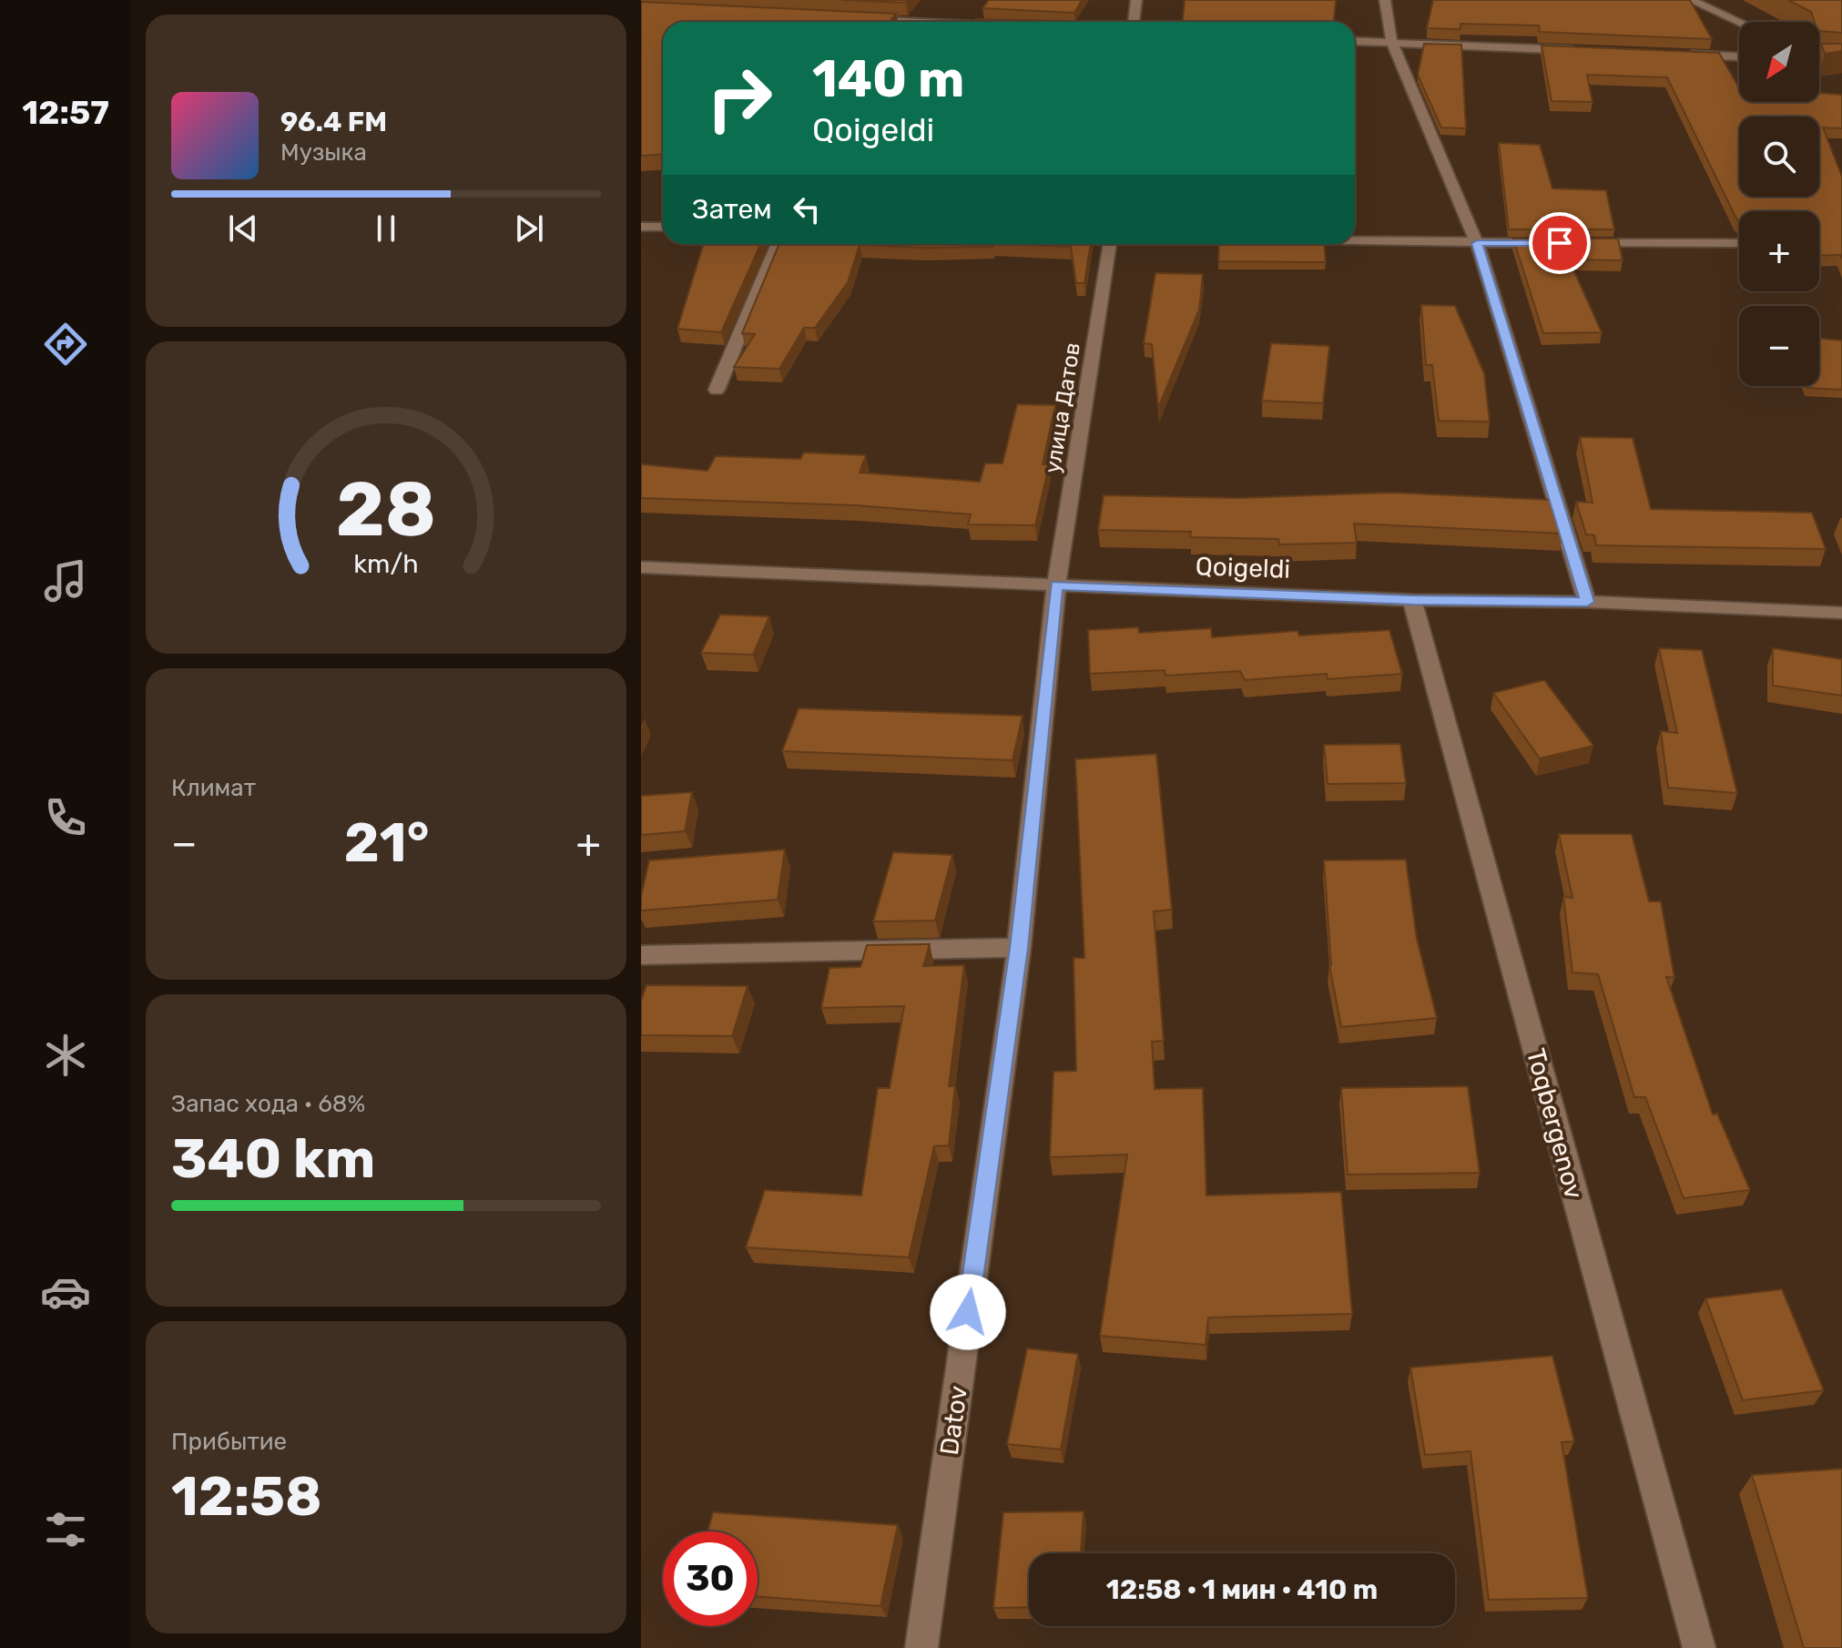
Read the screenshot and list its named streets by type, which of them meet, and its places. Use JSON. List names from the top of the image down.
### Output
{
  "streets": {
    "street": [
      "улица Датов",
      "Qoigeldi",
      "Toqbergenov",
      "Datov"
    ]
  },
  "crossings": [
    ["улица Датов", "Qoigeldi"],
    ["улица Датов", "Datov"],
    ["Qoigeldi", "Toqbergenov"],
    ["Qoigeldi", "Datov"]
  ],
  "north": "bottom left",
  "page": {
    "tabs": "12:57",
    "map_buttons": ["+", "−"],
    "turn": ["140 m", "Qoigeldi"],
    "song": ["96.4 FM", "Музыка"],
    "then": "Затем",
    "tile": [
      "Климат",
      ["Запас хода · 68%", "340 km"],
      ["Прибытие", "12:58"]
    ],
    "heat": ["−", "21°", "+"],
    "limit": "30",
    "trip": "12:58 · 1 мин · 410 m",
    "gauge": ["28", "km/h"]
  }
}
